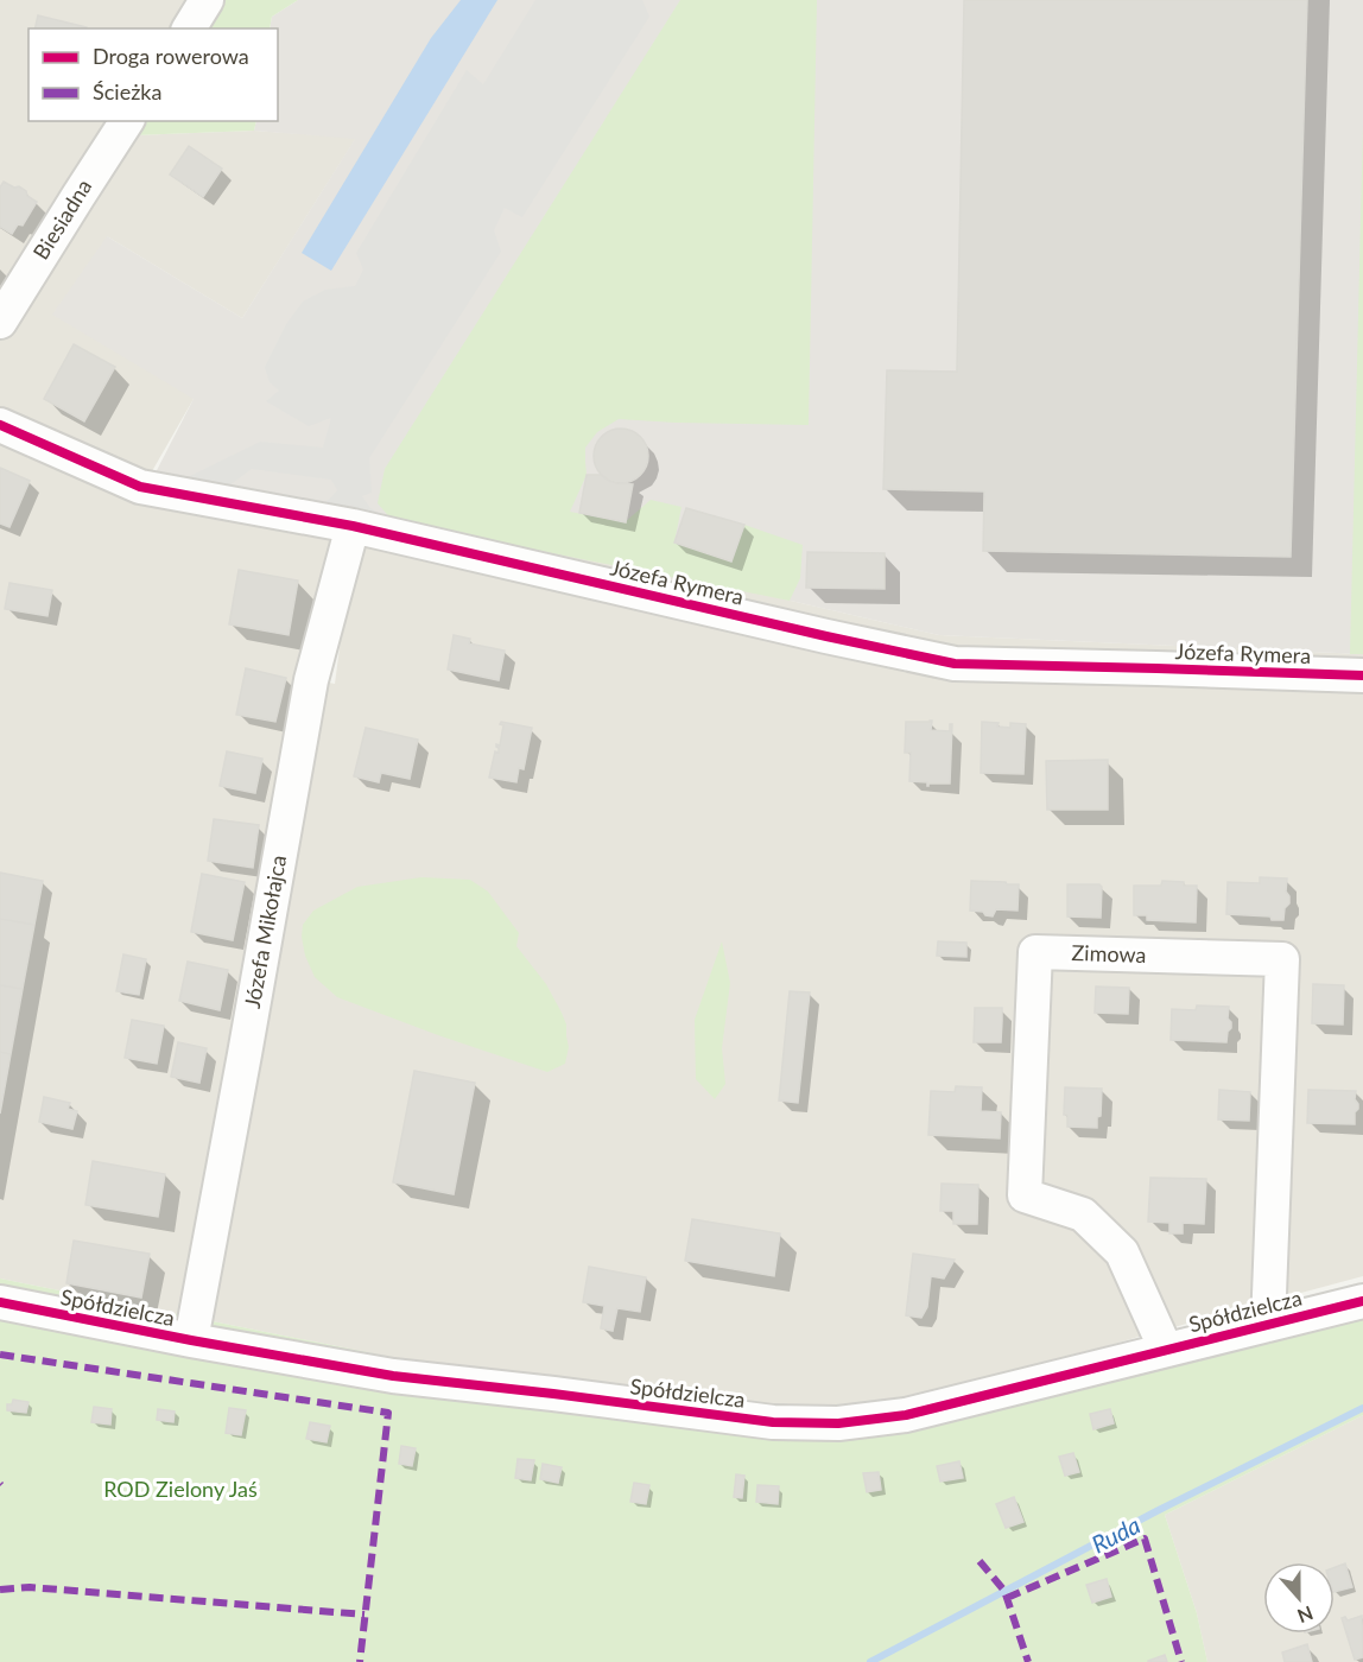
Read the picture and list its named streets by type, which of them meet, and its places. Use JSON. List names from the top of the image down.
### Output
{
  "streets": {
    "street": [
      "Biesiadna",
      "Józefa Rymera",
      "Józefa Mikołajca",
      "Zimowa",
      "Spółdzielcza"
    ]
  },
  "crossings": [
    ["Józefa Rymera", "Józefa Mikołajca"],
    ["Józefa Mikołajca", "Spółdzielcza"],
    ["Zimowa", "Spółdzielcza"]
  ],
  "water": ["Ruda"],
  "parks": ["ROD Zielony Jaś"],
  "legend": ["Droga rowerowa", "Ścieżka"],
  "north": "bottom"
}
